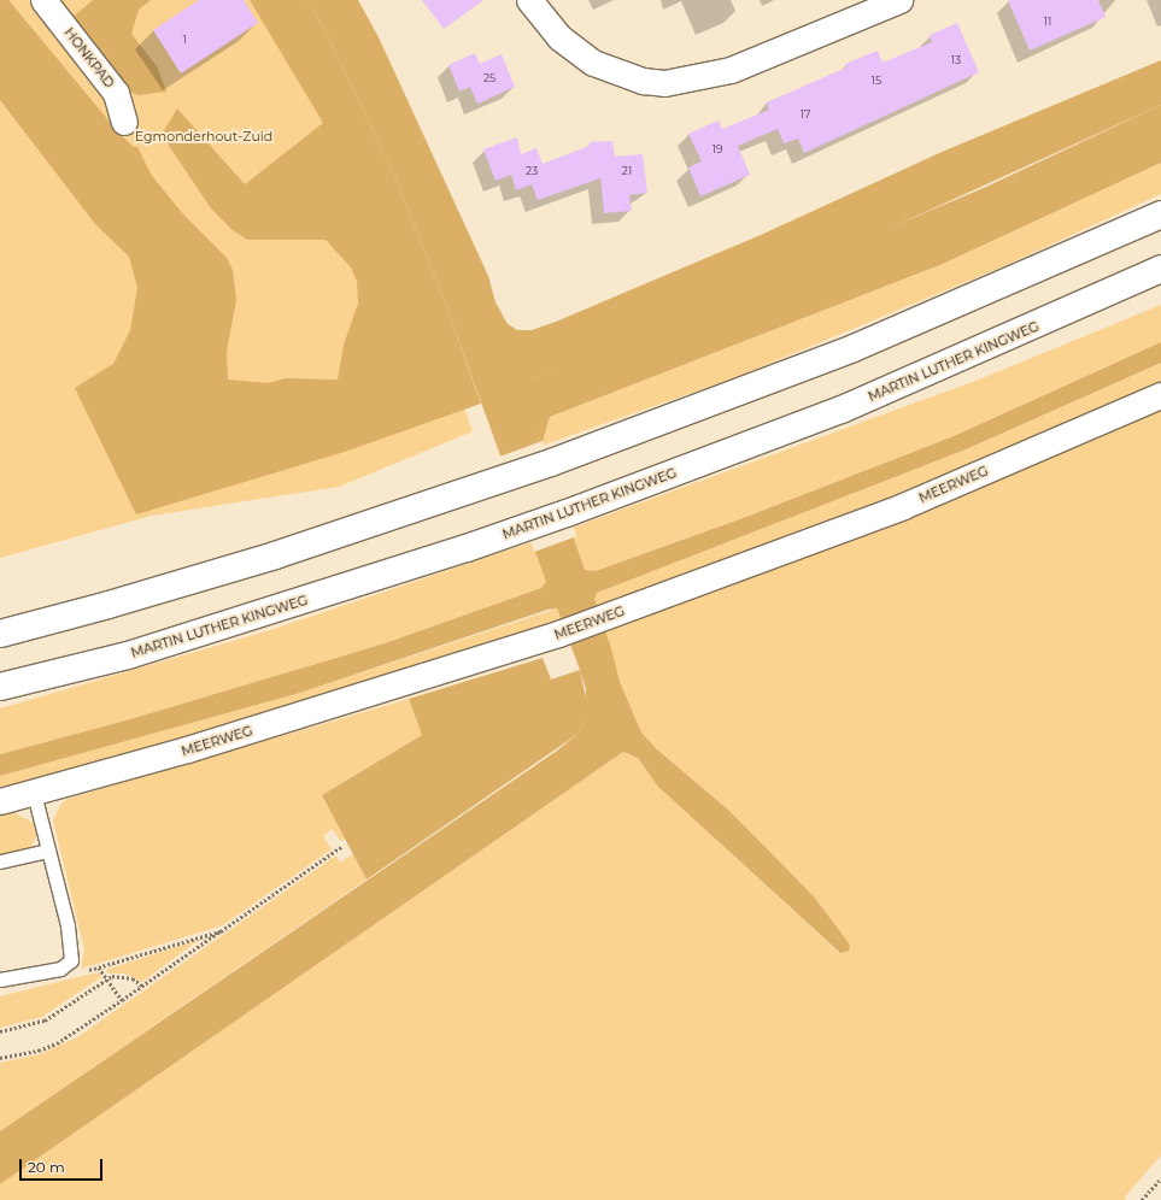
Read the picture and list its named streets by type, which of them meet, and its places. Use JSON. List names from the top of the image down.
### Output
{
  "streets": {
    "highway": ["MARTIN LUTHER KINGWEG"],
    "street": ["HONKPAD", "MEERWEG"]
  },
  "parks": ["Egmonderhout-Zuid"],
  "house_numbers": [
    "11",
    "1",
    "13",
    "25",
    "15",
    "17",
    "19",
    "23",
    "21"
  ],
  "scale_bar": "20 m"
}
